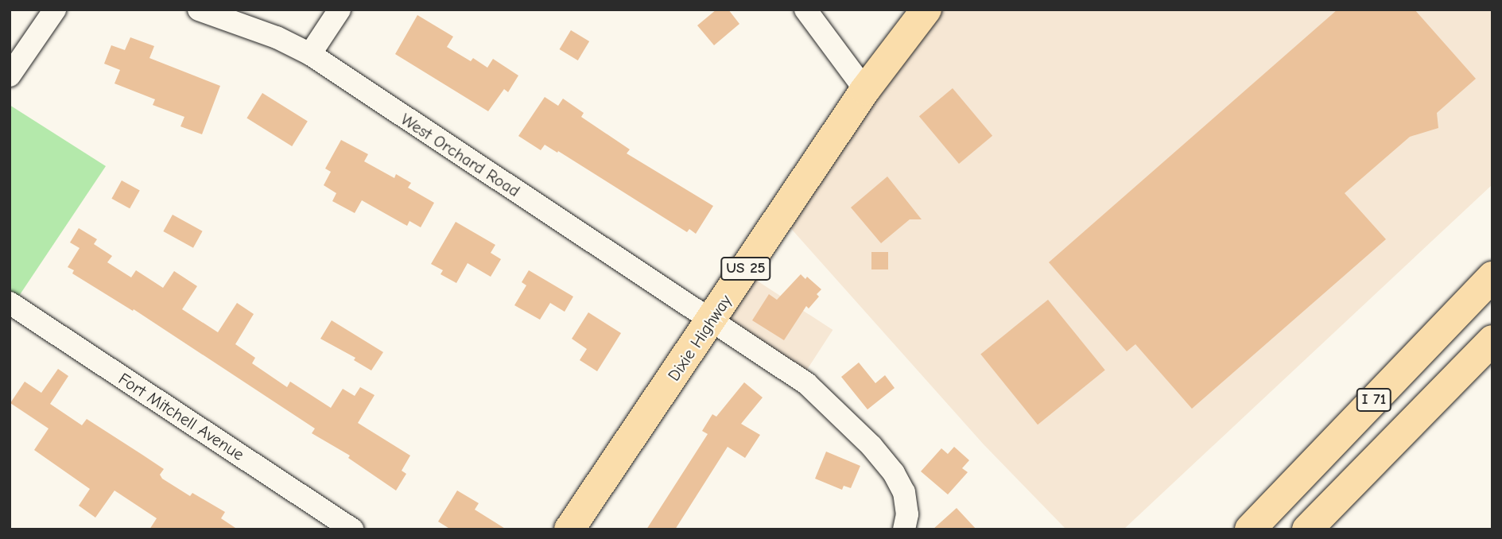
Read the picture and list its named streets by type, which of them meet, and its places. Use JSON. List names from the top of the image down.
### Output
{
  "streets": {
    "main road": ["US 25", "Dixie Highway", "I 71"],
    "street": ["West Orchard Road", "Fort Mitchell Avenue"]
  },
  "crossings": [
    ["West Orchard Road", "Dixie Highway"]
  ]
}
